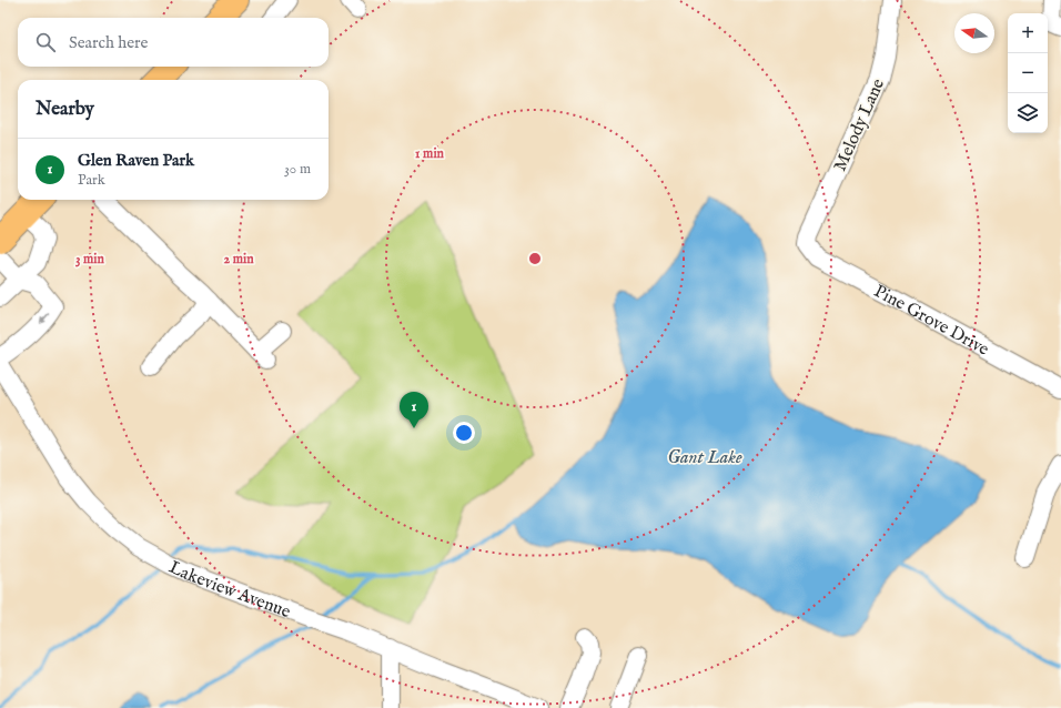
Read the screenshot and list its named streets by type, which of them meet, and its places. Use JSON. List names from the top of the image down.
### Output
{
  "streets": {
    "street": ["Melody Lane", "Pine Grove Drive", "Lakeview Avenue"]
  },
  "crossings": [
    ["Melody Lane", "Pine Grove Drive"]
  ],
  "water": ["Gant Lake"],
  "north": "left",
  "page": {
    "map_buttons": ["+", "−"],
    "search": "Search here",
    "heading": "Nearby",
    "list": [
      {
        "mark": "1",
        "name": "Glen Raven Park",
        "note": "Park",
        "value": "30 m"
      }
    ],
    "pins": "1"
  },
  "rings": ["1 min", "2 min", "3 min"]
}
